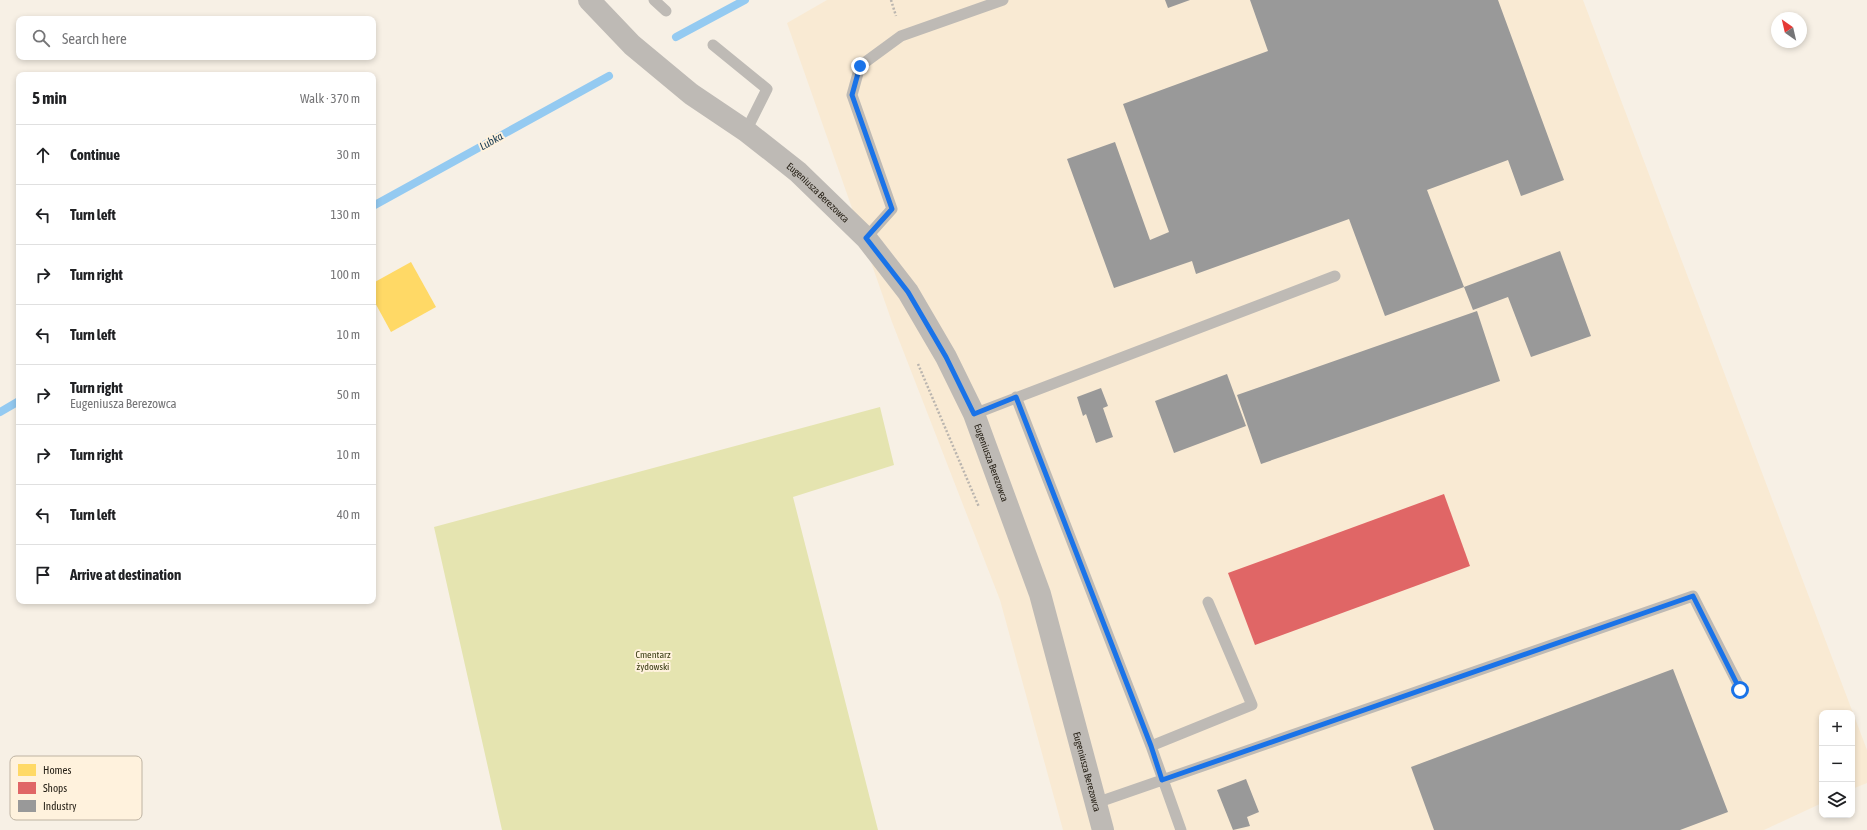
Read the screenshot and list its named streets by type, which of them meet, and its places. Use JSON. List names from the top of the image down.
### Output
{
  "streets": {
    "street": ["Eugeniusza Berezowca"]
  },
  "water": ["Lubka"],
  "parks": ["Cmentarz żydowski"],
  "legend": ["Homes", "Shops", "Industry"],
  "north": "top left",
  "page": {
    "search": "Search here",
    "heading": ["5 min", "Walk · 370 m"],
    "list": [
      ["Continue", "30 m"],
      ["Turn left", "130 m"],
      ["Turn right", "100 m"],
      ["Turn left", "10 m"],
      ["Turn right", "Eugeniusza Berezowca", "50 m"],
      ["Turn right", "10 m"],
      ["Turn left", "40 m"],
      "Arrive at destination"
    ],
    "map_buttons": ["+", "−"]
  }
}
